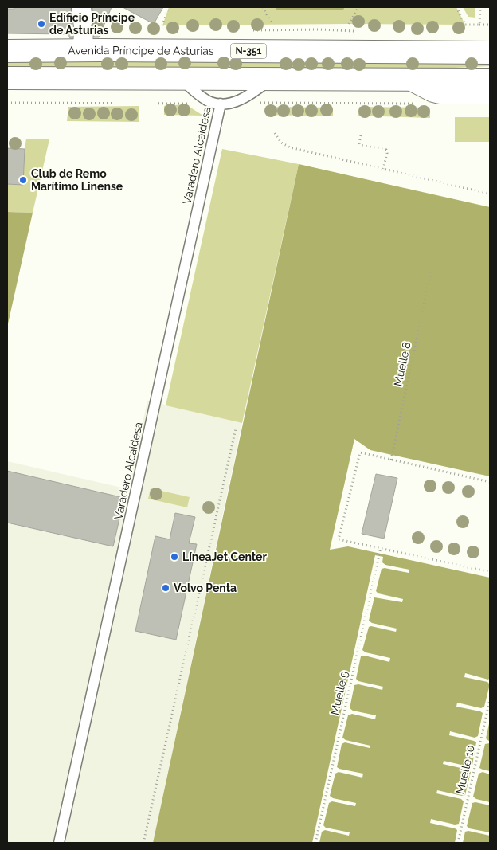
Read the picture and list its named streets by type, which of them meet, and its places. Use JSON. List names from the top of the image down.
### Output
{
  "streets": {
    "main road": ["Avenida Príncipe de Asturias", "N-351"],
    "lane": ["Varadero Alcaidesa"],
    "path": ["Muelle 8", "Muelle 9", "Muelle 10"]
  },
  "places": [
    "Edificio Príncipe de Asturias",
    "Club de Remo Marítimo Linense",
    "LíneaJet Center",
    "Volvo Penta"
  ]
}
